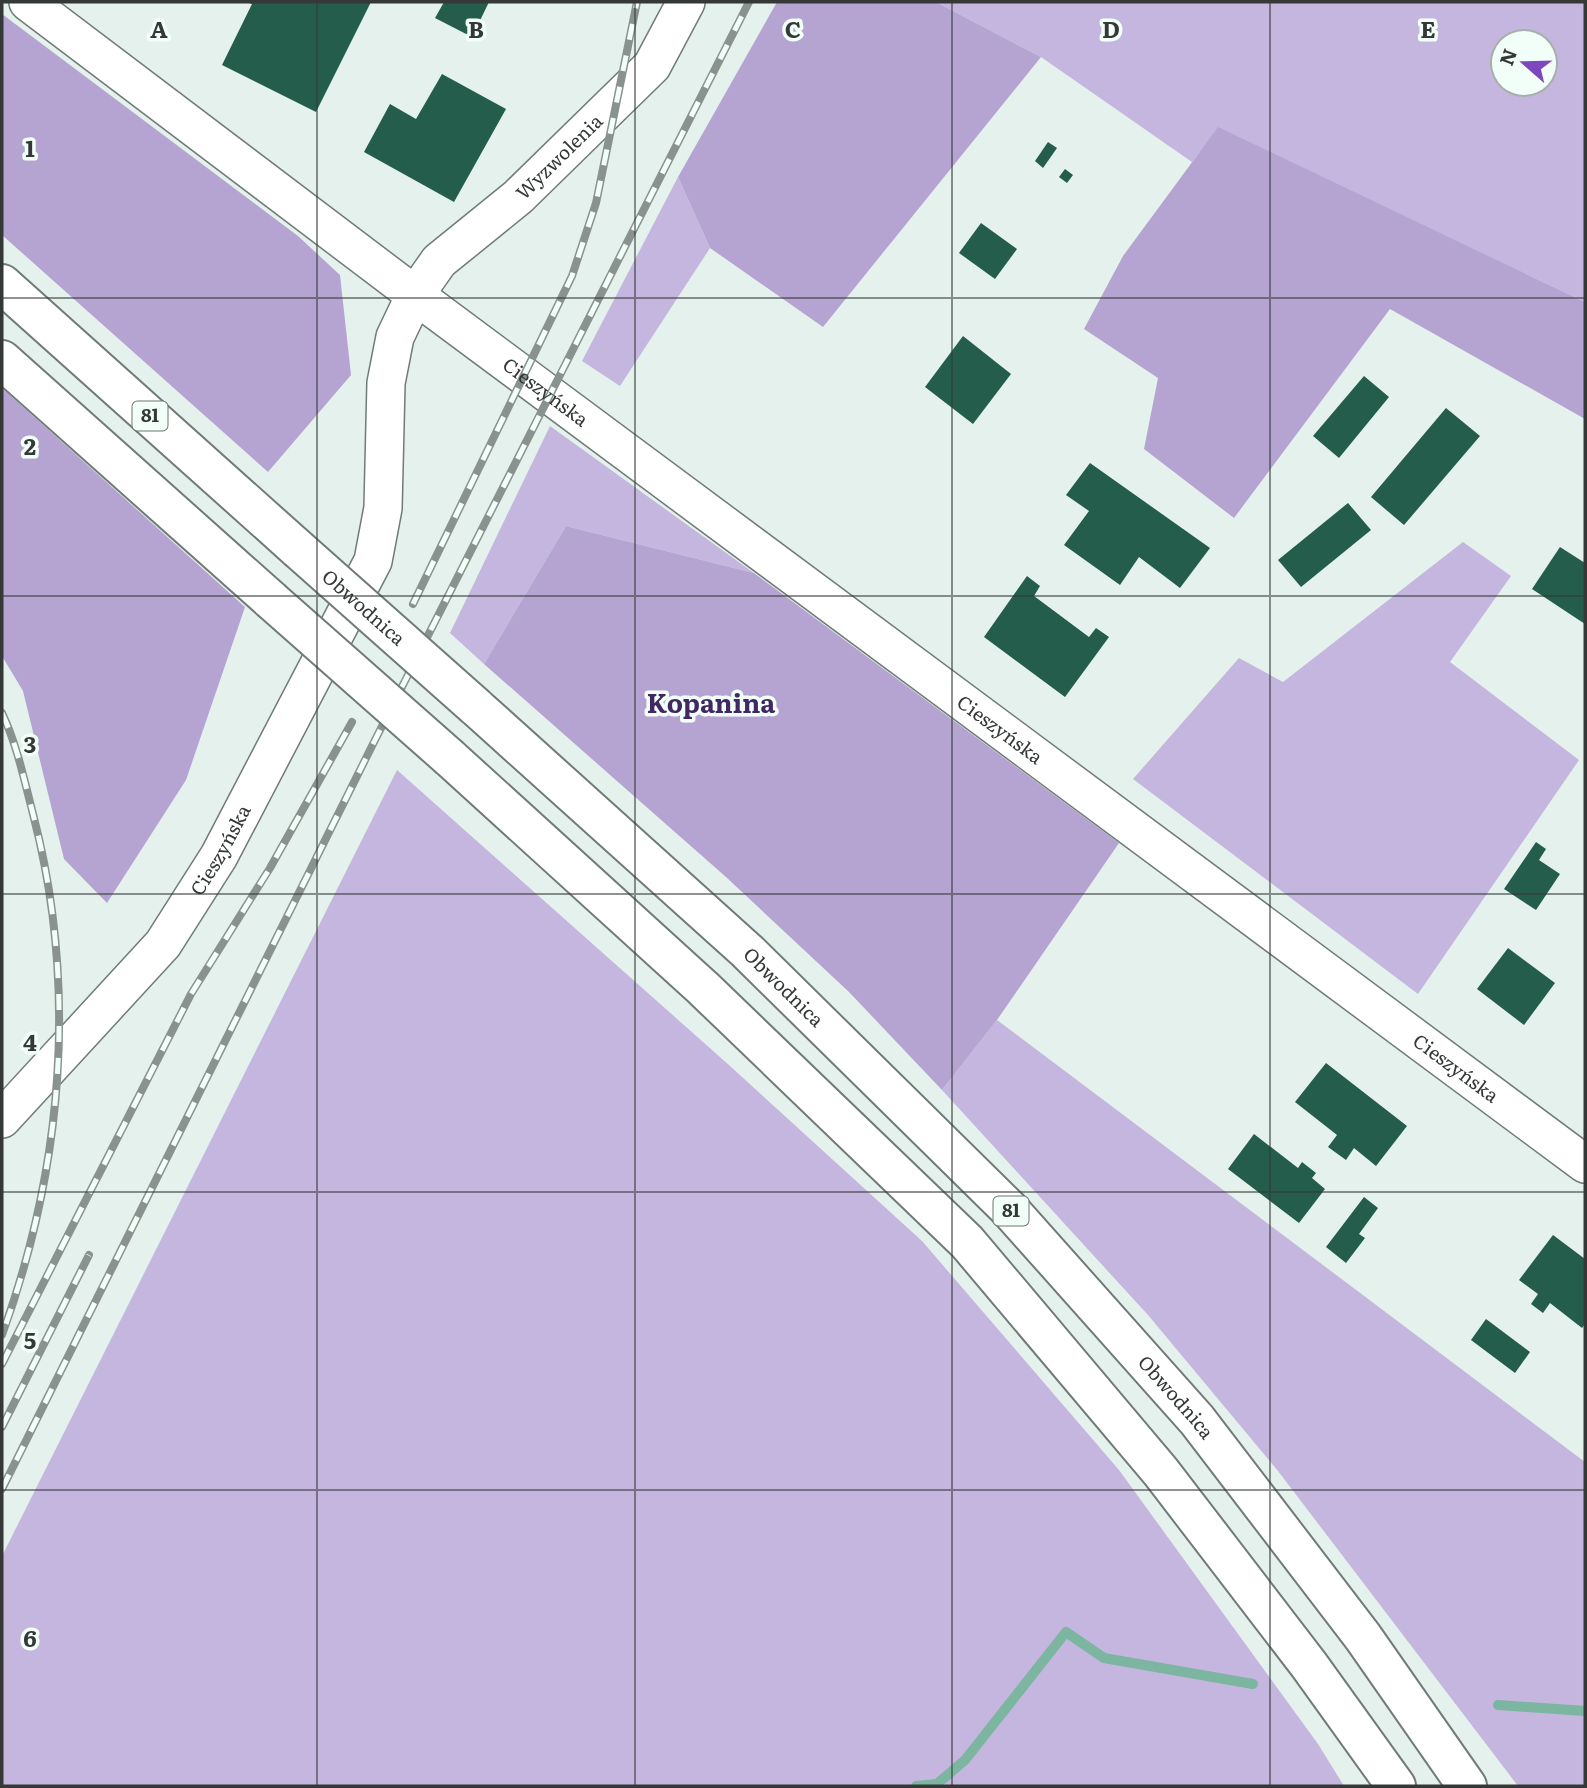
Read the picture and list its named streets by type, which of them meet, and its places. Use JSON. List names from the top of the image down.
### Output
{
  "streets": {
    "main road": ["81", "Obwodnica"],
    "street": ["Wyzwolenia", "Cieszyńska"]
  },
  "crossings": [
    ["Wyzwolenia", "Cieszyńska"]
  ],
  "districts": ["Kopanina"],
  "north": "left",
  "grid": {
    "columns": [
      "A",
      "B",
      "C",
      "D",
      "E"
    ],
    "rows": [
      "1",
      "2",
      "3",
      "4",
      "5",
      "6"
    ]
  }
}
